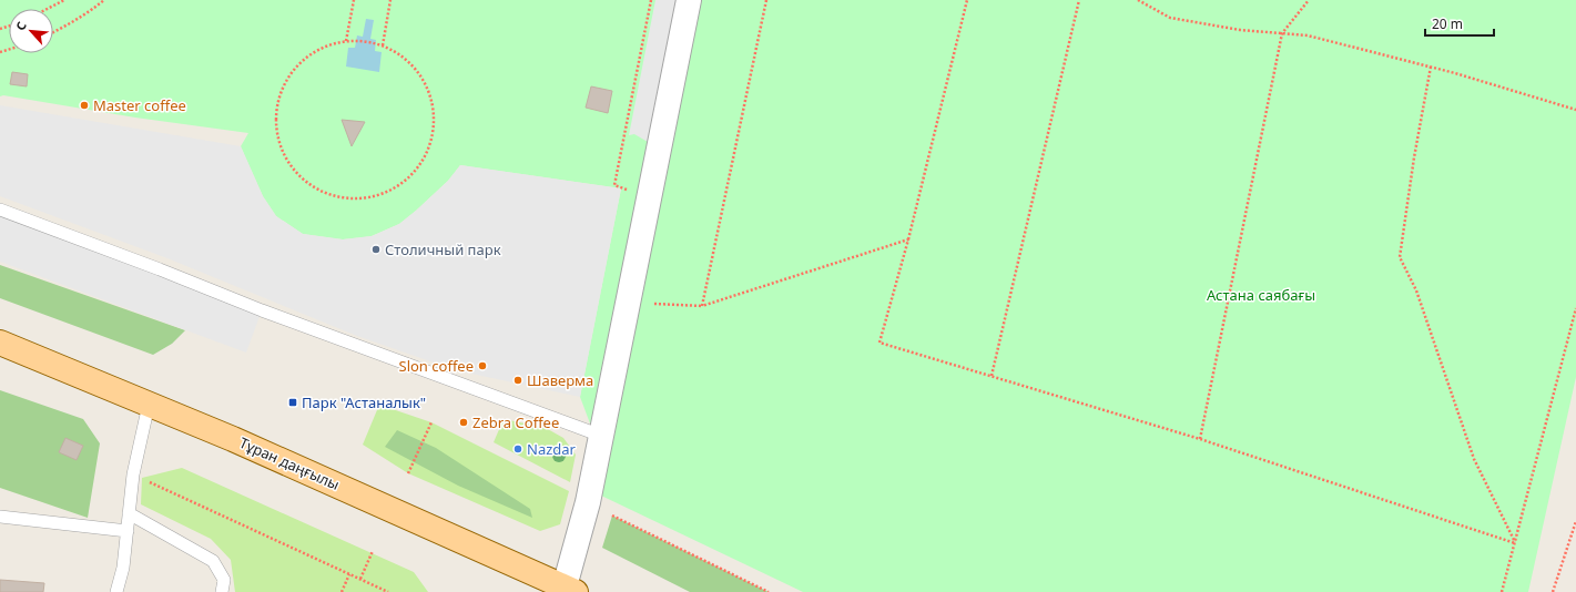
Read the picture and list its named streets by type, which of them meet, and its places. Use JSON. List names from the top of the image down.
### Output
{
  "streets": {
    "main road": ["Тұран даңғылы"]
  },
  "parks": ["Астана саябағы"],
  "places": {
    "other": [
      "Master coffee",
      "Столичный парк",
      "Slon coffee",
      "Шаверма",
      "Zebra Coffee",
      "Nazdar"
    ],
    "transit": ["Парк \"Астаналык\""]
  },
  "scale_bar": "20 m",
  "north": "top left"
}
